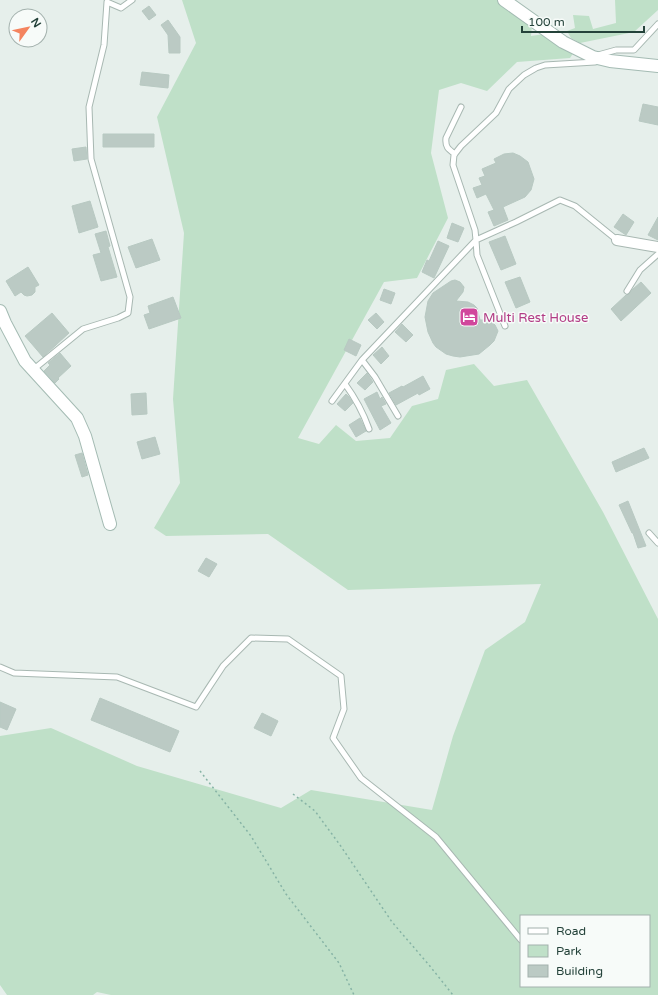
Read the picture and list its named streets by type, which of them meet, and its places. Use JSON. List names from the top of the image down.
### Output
{
  "places": {
    "hotel": ["Multi Rest House"]
  },
  "legend": ["Road", "Park", "Building"],
  "scale_bar": "100 m",
  "north": "top right"
}
